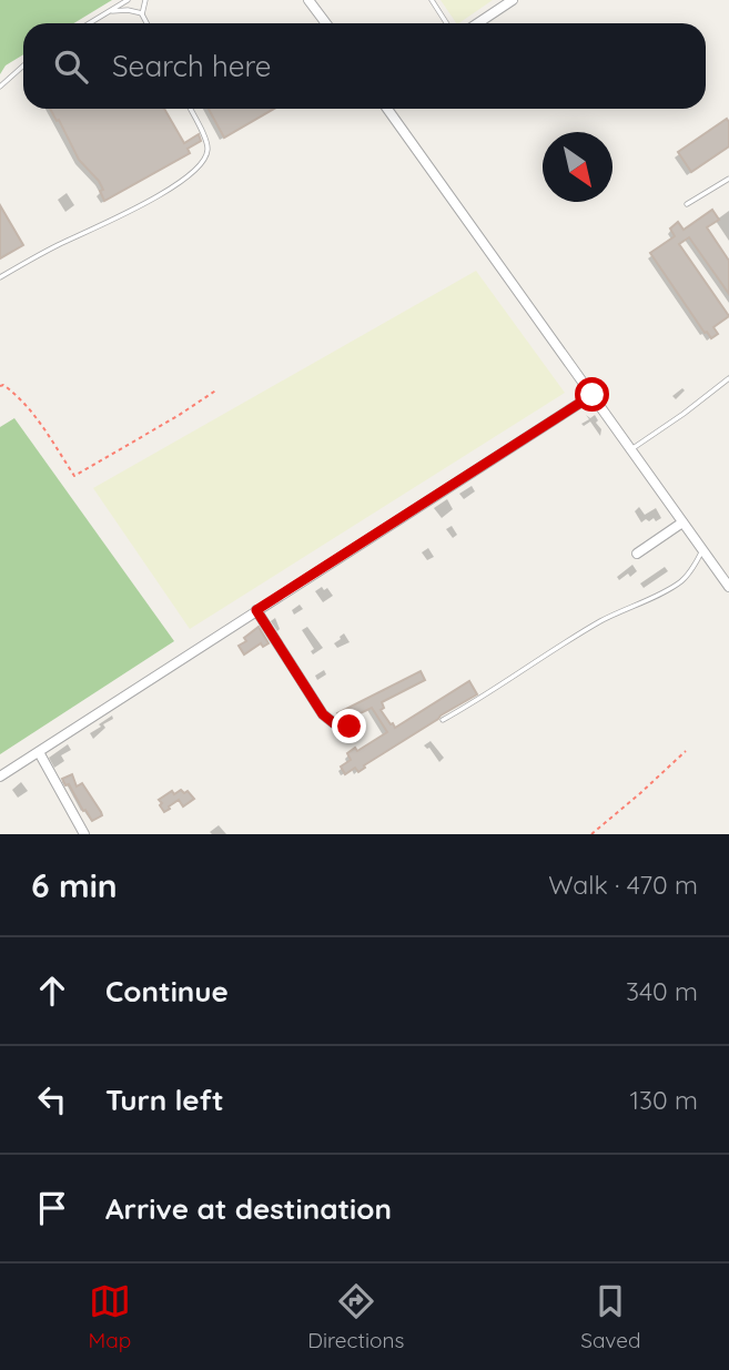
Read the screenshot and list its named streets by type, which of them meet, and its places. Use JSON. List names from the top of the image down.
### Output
{
  "north": "bottom right",
  "page": {
    "search": "Search here",
    "heading": ["6 min", "Walk · 470 m"],
    "list": [
      ["Continue", "340 m"],
      ["Turn left", "130 m"],
      "Arrive at destination"
    ],
    "nav": ["Map", "Directions", "Saved"]
  }
}
